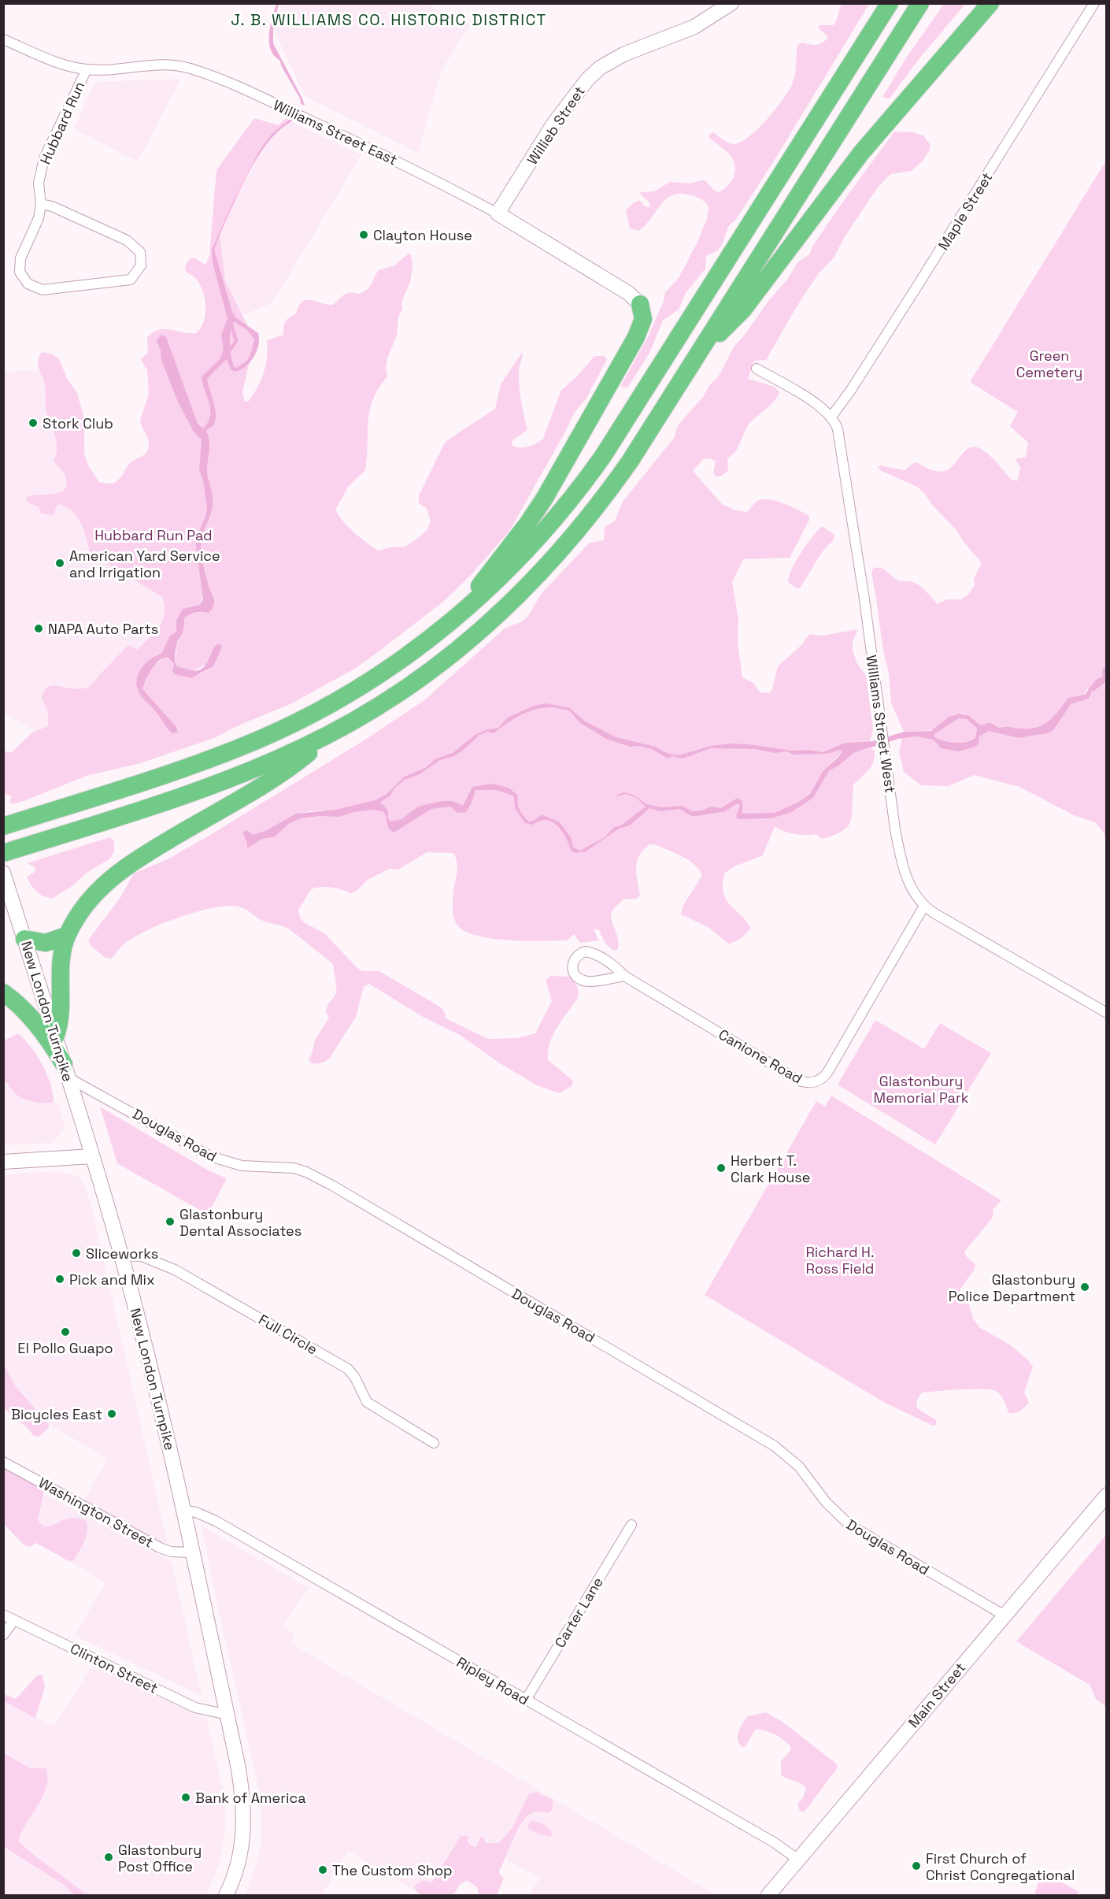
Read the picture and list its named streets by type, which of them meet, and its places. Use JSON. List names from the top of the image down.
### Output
{
  "streets": {
    "main road": [
      "Willieb Street",
      "Williams Street East",
      "New London Turnpike",
      "Main Street"
    ],
    "street": [
      "Hubbard Run",
      "Maple Street",
      "Williams Street West",
      "Canione Road",
      "Douglas Road",
      "Full Circle",
      "Washington Street",
      "Carter Lane",
      "Clinton Street",
      "Ripley Road"
    ]
  },
  "crossings": [
    ["Hubbard Run", "Williams Street East"],
    ["Willieb Street", "Williams Street East"],
    ["Maple Street", "Williams Street West"],
    ["Williams Street West", "Canione Road"],
    ["New London Turnpike", "Douglas Road"],
    ["New London Turnpike", "Full Circle"],
    ["New London Turnpike", "Washington Street"],
    ["New London Turnpike", "Clinton Street"],
    ["New London Turnpike", "Ripley Road"],
    ["Douglas Road", "Main Street"],
    ["Carter Lane", "Ripley Road"],
    ["Ripley Road", "Main Street"]
  ],
  "districts": ["J. B. WILLIAMS CO. HISTORIC DISTRICT"],
  "parks": [
    "Green Cemetery",
    "Hubbard Run Pad",
    "Glastonbury Memorial Park",
    "Richard H. Ross Field"
  ],
  "places": [
    "Clayton House",
    "Stork Club",
    "American Yard Service and Irrigation",
    "NAPA Auto Parts",
    "Herbert T. Clark House",
    "Glastonbury Dental Associates",
    "Sliceworks",
    "Pick and Mix",
    "Glastonbury Police Department",
    "El Pollo Guapo",
    "Bicycles East",
    "Bank of America",
    "Glastonbury Post Office",
    "First Church of Christ Congregational",
    "The Custom Shop"
  ]
}
